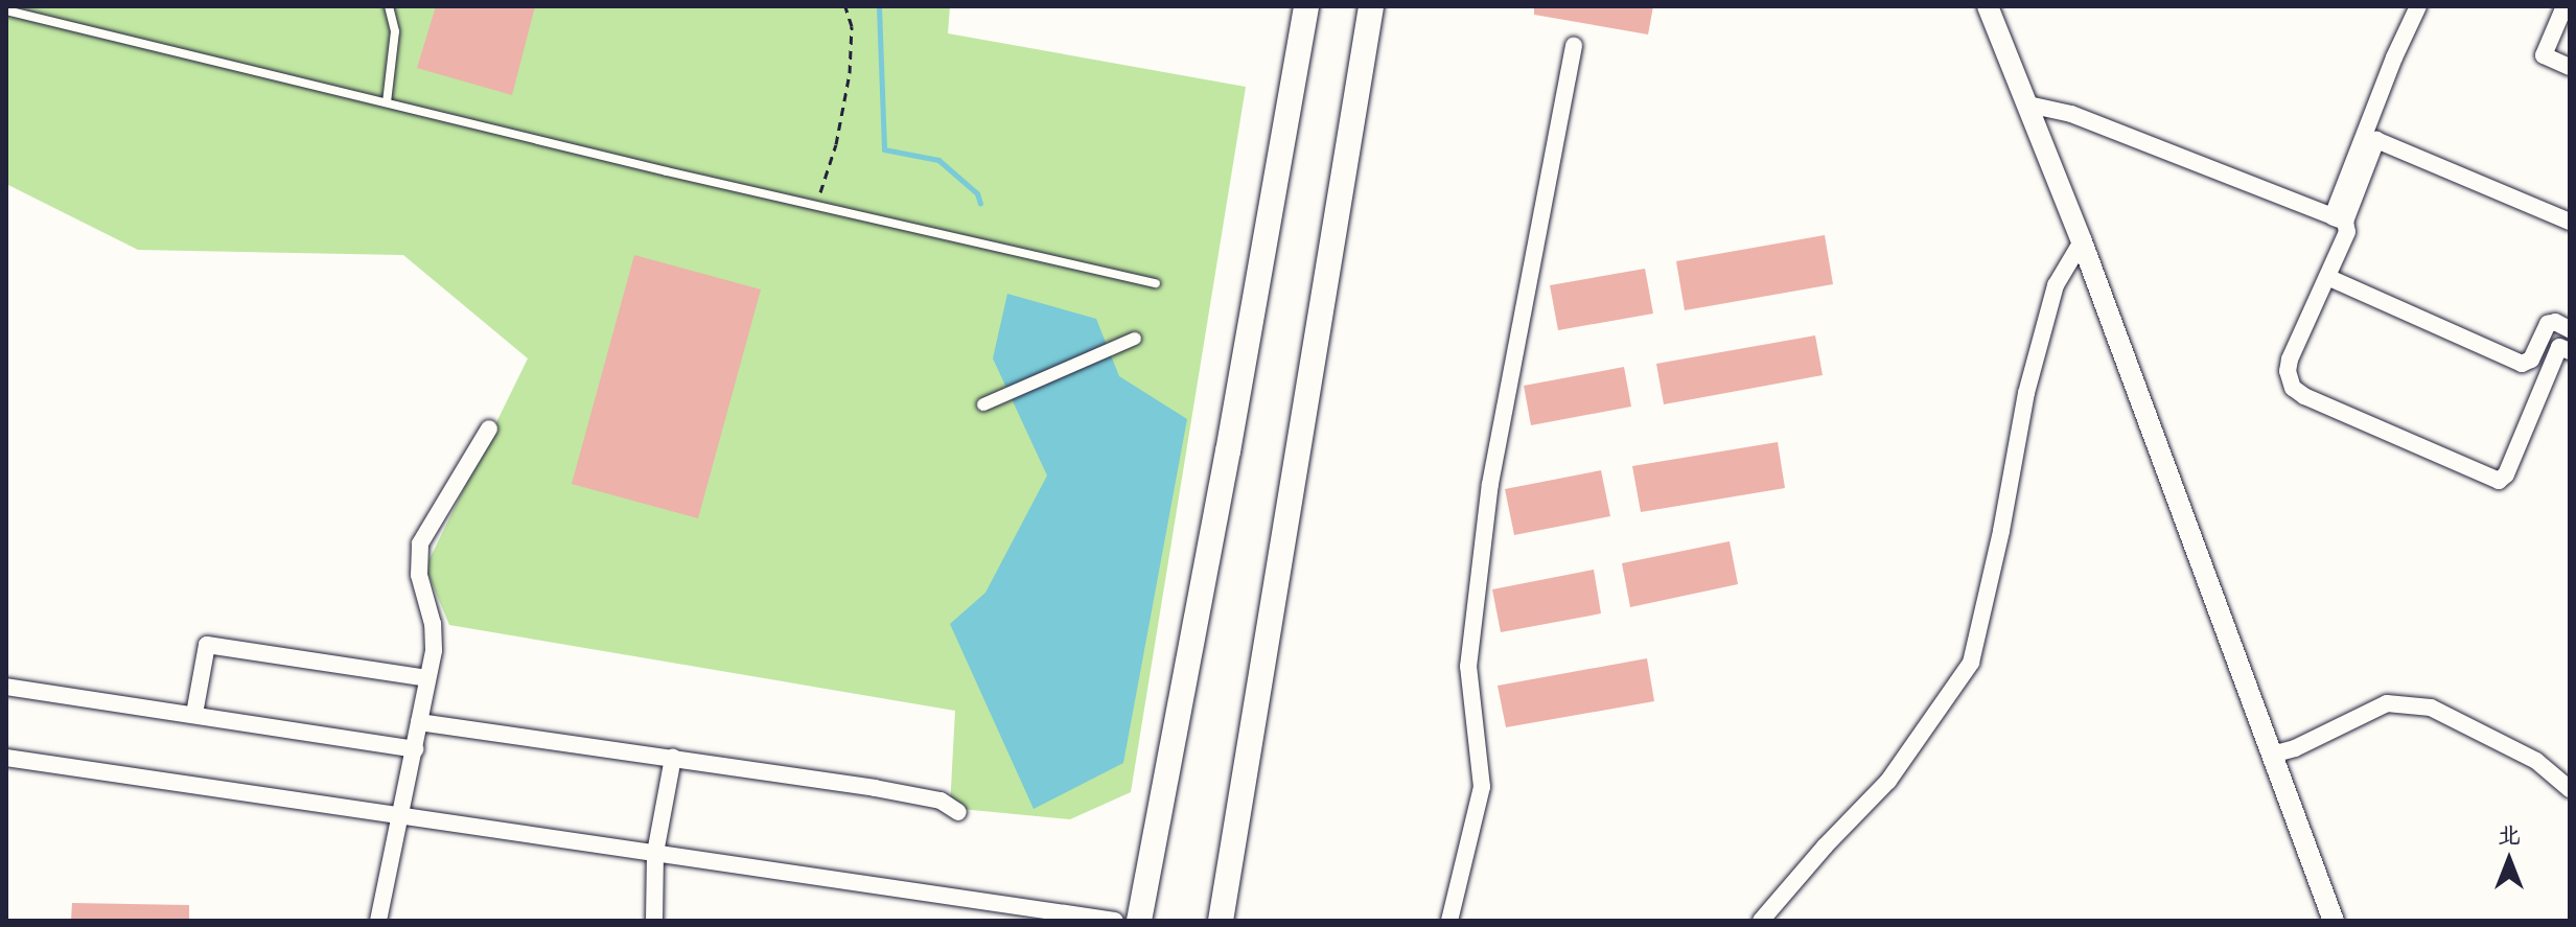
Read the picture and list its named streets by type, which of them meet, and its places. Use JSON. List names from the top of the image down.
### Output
{
  "north": "top"
}
